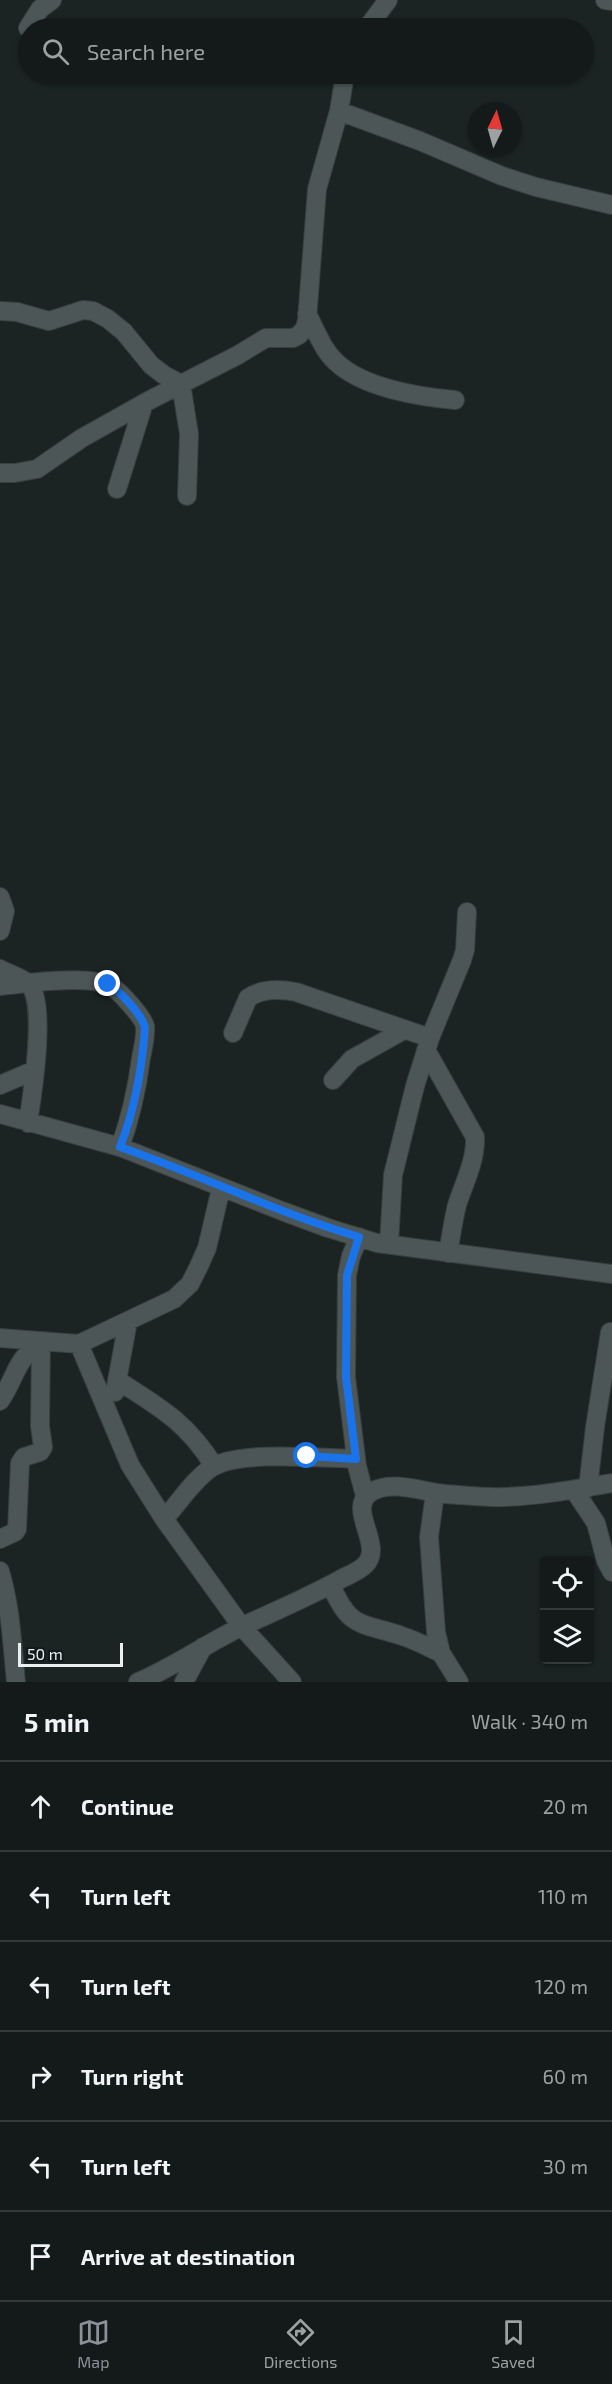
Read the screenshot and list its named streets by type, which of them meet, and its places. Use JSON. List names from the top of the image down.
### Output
{
  "scale_bar": "50 m",
  "north": "top",
  "page": {
    "search": "Search here",
    "scale": "50 m",
    "heading": ["5 min", "Walk · 340 m"],
    "list": [
      ["Continue", "20 m"],
      ["Turn left", "110 m"],
      ["Turn left", "120 m"],
      ["Turn right", "60 m"],
      ["Turn left", "30 m"],
      "Arrive at destination"
    ],
    "nav": ["Map", "Directions", "Saved"]
  }
}
